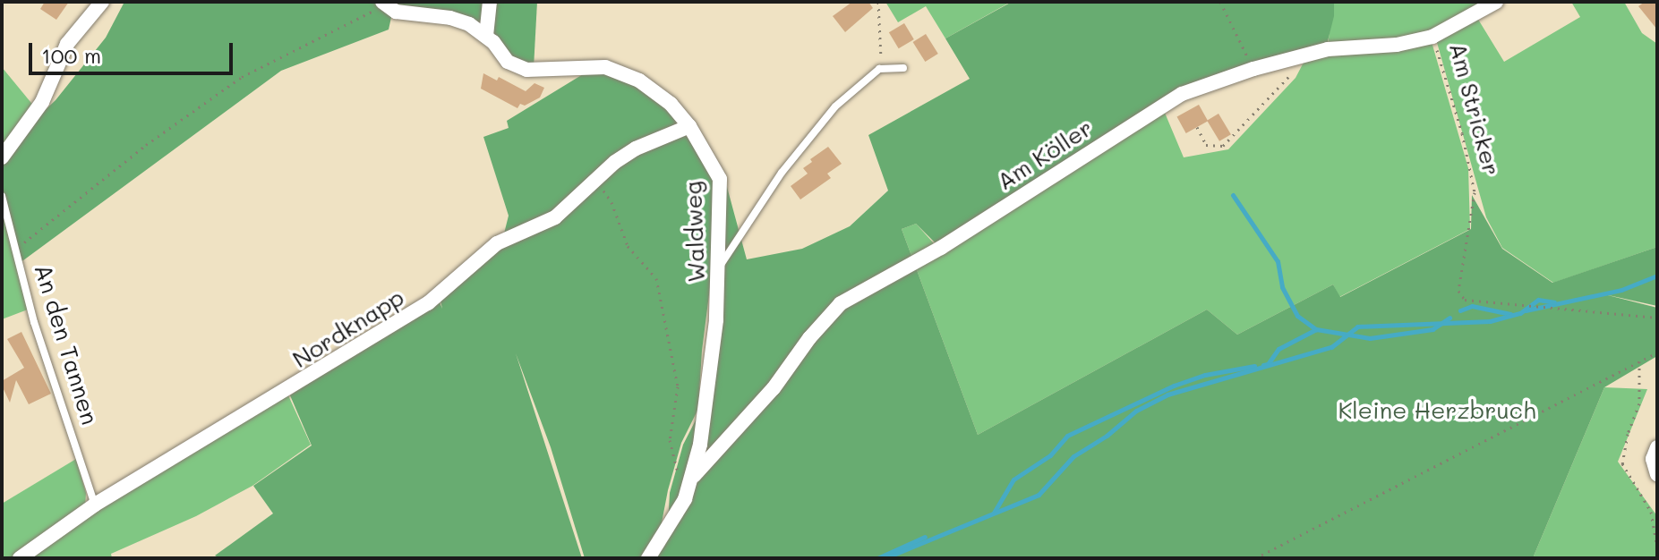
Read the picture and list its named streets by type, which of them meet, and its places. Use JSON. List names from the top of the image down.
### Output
{
  "streets": {
    "street": ["Am Köller", "Waldweg", "Nordknapp"],
    "lane": ["An den Tannen"],
    "path": ["Am Stricker"]
  },
  "crossings": [
    ["Am Stricker", "Am Köller"],
    ["Am Köller", "Waldweg"],
    ["Waldweg", "Nordknapp"],
    ["Nordknapp", "An den Tannen"]
  ],
  "parks": ["Kleine Herzbruch"],
  "scale_bar": "100 m"
}
